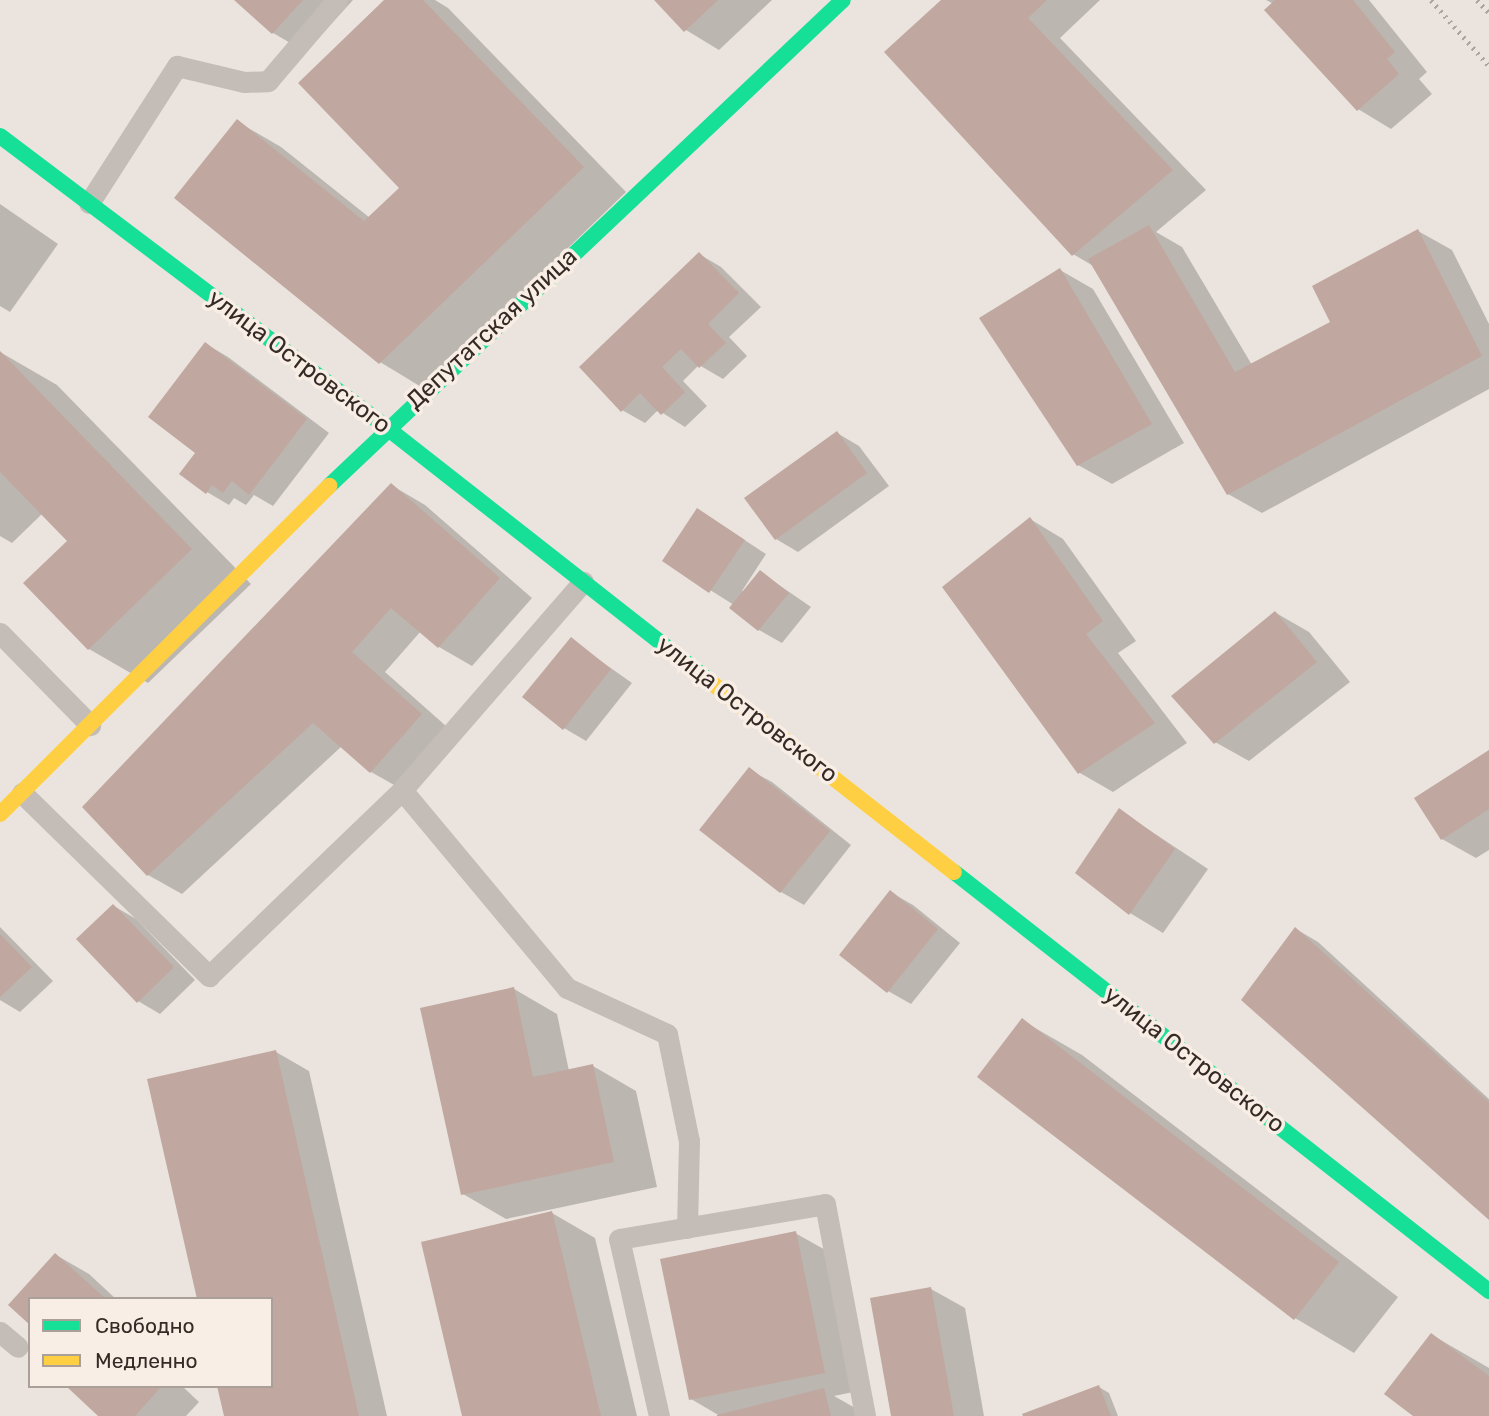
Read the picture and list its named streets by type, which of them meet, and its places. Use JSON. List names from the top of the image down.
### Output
{
  "streets": {
    "main road": ["Депутатская улица", "улица Островского"]
  },
  "crossings": [
    ["Депутатская улица", "улица Островского"]
  ],
  "legend": ["Свободно", "Медленно"]
}
